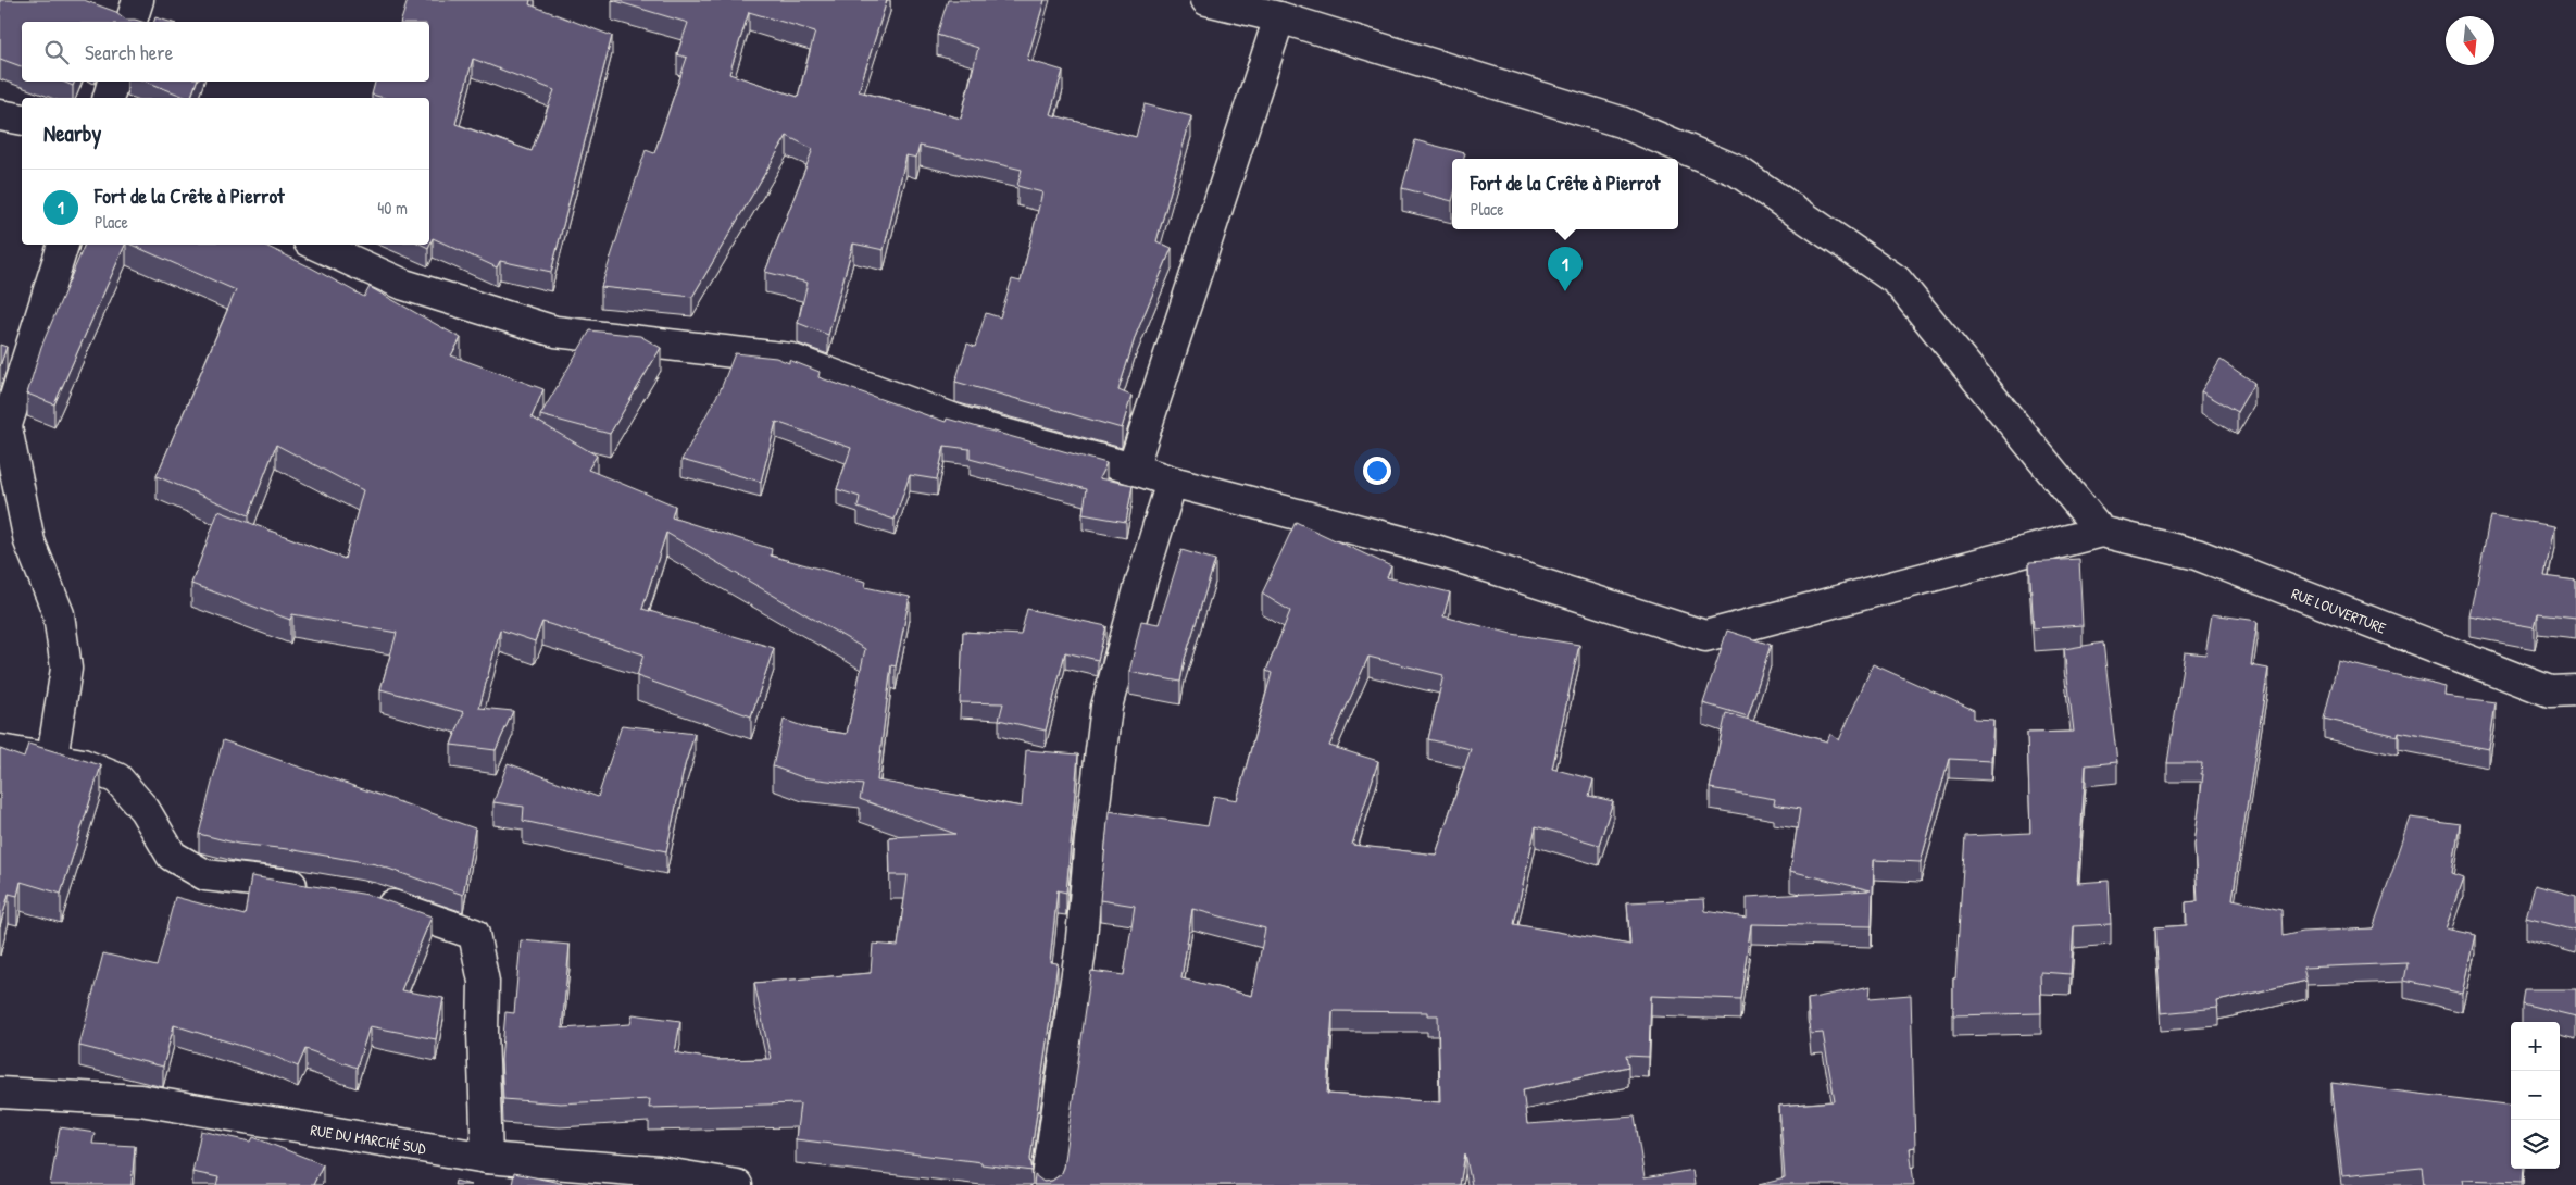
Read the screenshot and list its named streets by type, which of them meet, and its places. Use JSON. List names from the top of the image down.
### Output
{
  "streets": {
    "street": ["RUE LOUVERTURE", "RUE DU MARCHÉ SUD"]
  },
  "north": "bottom",
  "page": {
    "search": "Search here",
    "heading": "Nearby",
    "popup": ["Fort de la Crête à Pierrot", "Place"],
    "list": [
      {
        "mark": "1",
        "name": "Fort de la Crête à Pierrot",
        "note": "Place",
        "value": "40 m"
      }
    ],
    "pins": "1",
    "map_buttons": ["+", "−"]
  }
}
